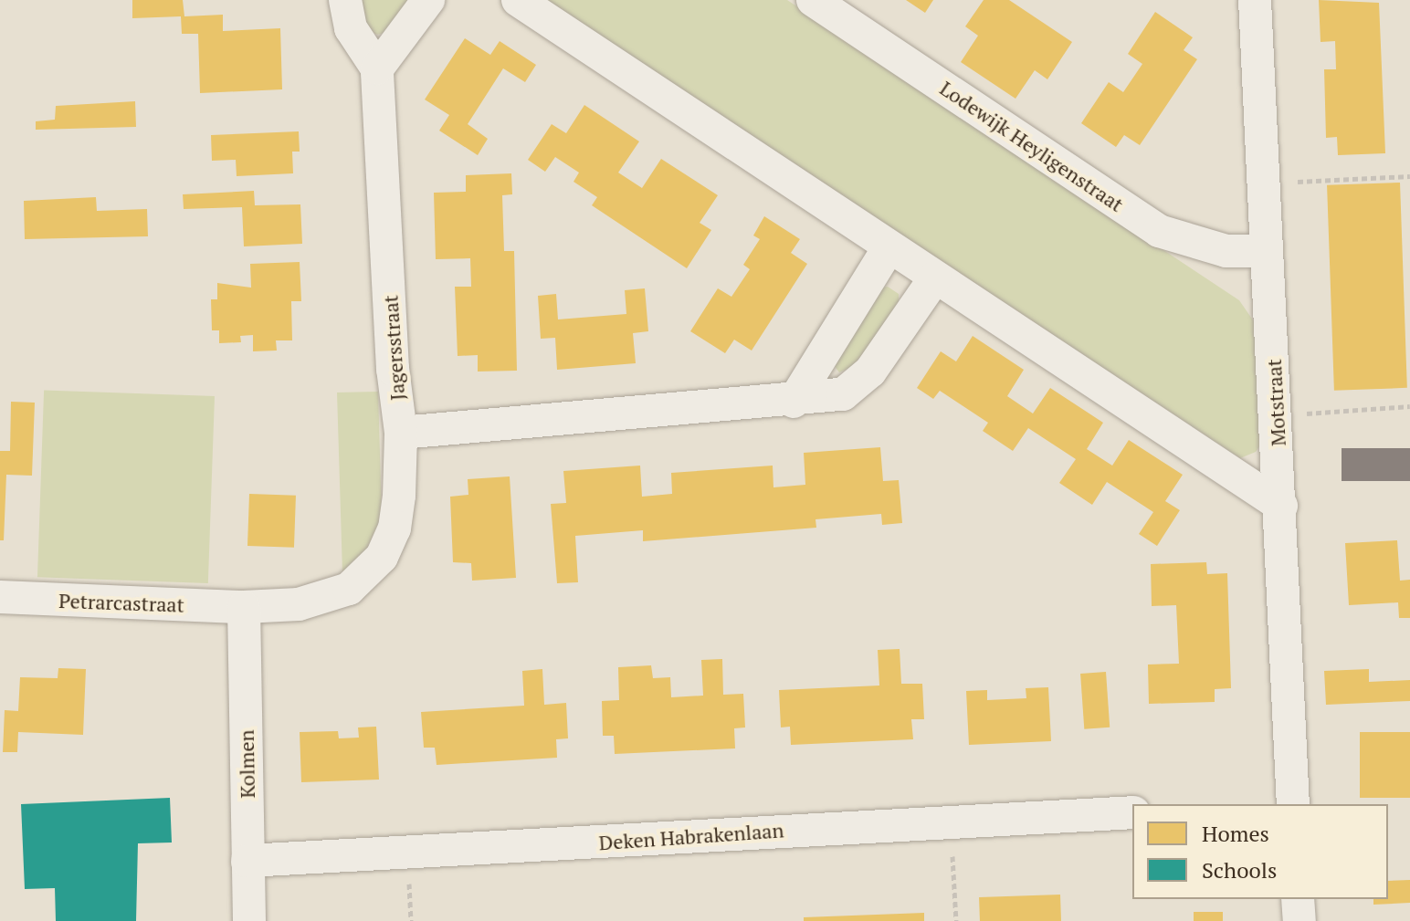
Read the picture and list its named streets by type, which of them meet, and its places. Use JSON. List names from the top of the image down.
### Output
{
  "streets": {
    "street": [
      "Lodewijk Heyligenstraat",
      "Jagersstraat",
      "Motstraat",
      "Petrarcastraat",
      "Kolmen",
      "Deken Habrakenlaan"
    ]
  },
  "crossings": [
    ["Lodewijk Heyligenstraat", "Motstraat"],
    ["Jagersstraat", "Petrarcastraat"],
    ["Jagersstraat", "Kolmen"],
    ["Petrarcastraat", "Kolmen"],
    ["Kolmen", "Deken Habrakenlaan"]
  ],
  "legend": ["Homes", "Schools"]
}
